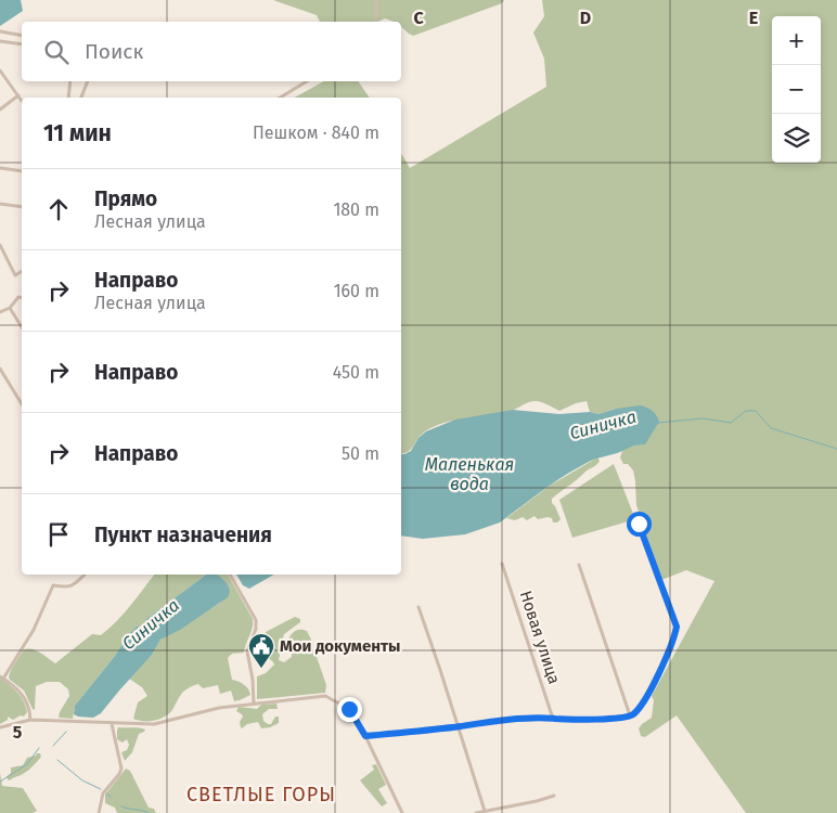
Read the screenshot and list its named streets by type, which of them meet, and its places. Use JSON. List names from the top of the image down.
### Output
{
  "streets": {
    "street": ["Новая улица"]
  },
  "districts": ["СВЕТЛЫЕ ГОРЫ"],
  "water": ["Синичка", "Маленькая вода"],
  "places": {
    "public building": ["Мои документы"]
  },
  "page": {
    "map_buttons": ["+", "−"],
    "search": "Поиск",
    "heading": ["11 мин", "Пешком · 840 m"],
    "list": [
      ["Прямо", "Лесная улица", "180 m"],
      ["Направо", "Лесная улица", "160 m"],
      ["Направо", "450 m"],
      ["Направо", "50 m"],
      "Пункт назначения"
    ]
  },
  "grid": {
    "columns": ["C", "D", "E"],
    "rows": ["5"]
  }
}
